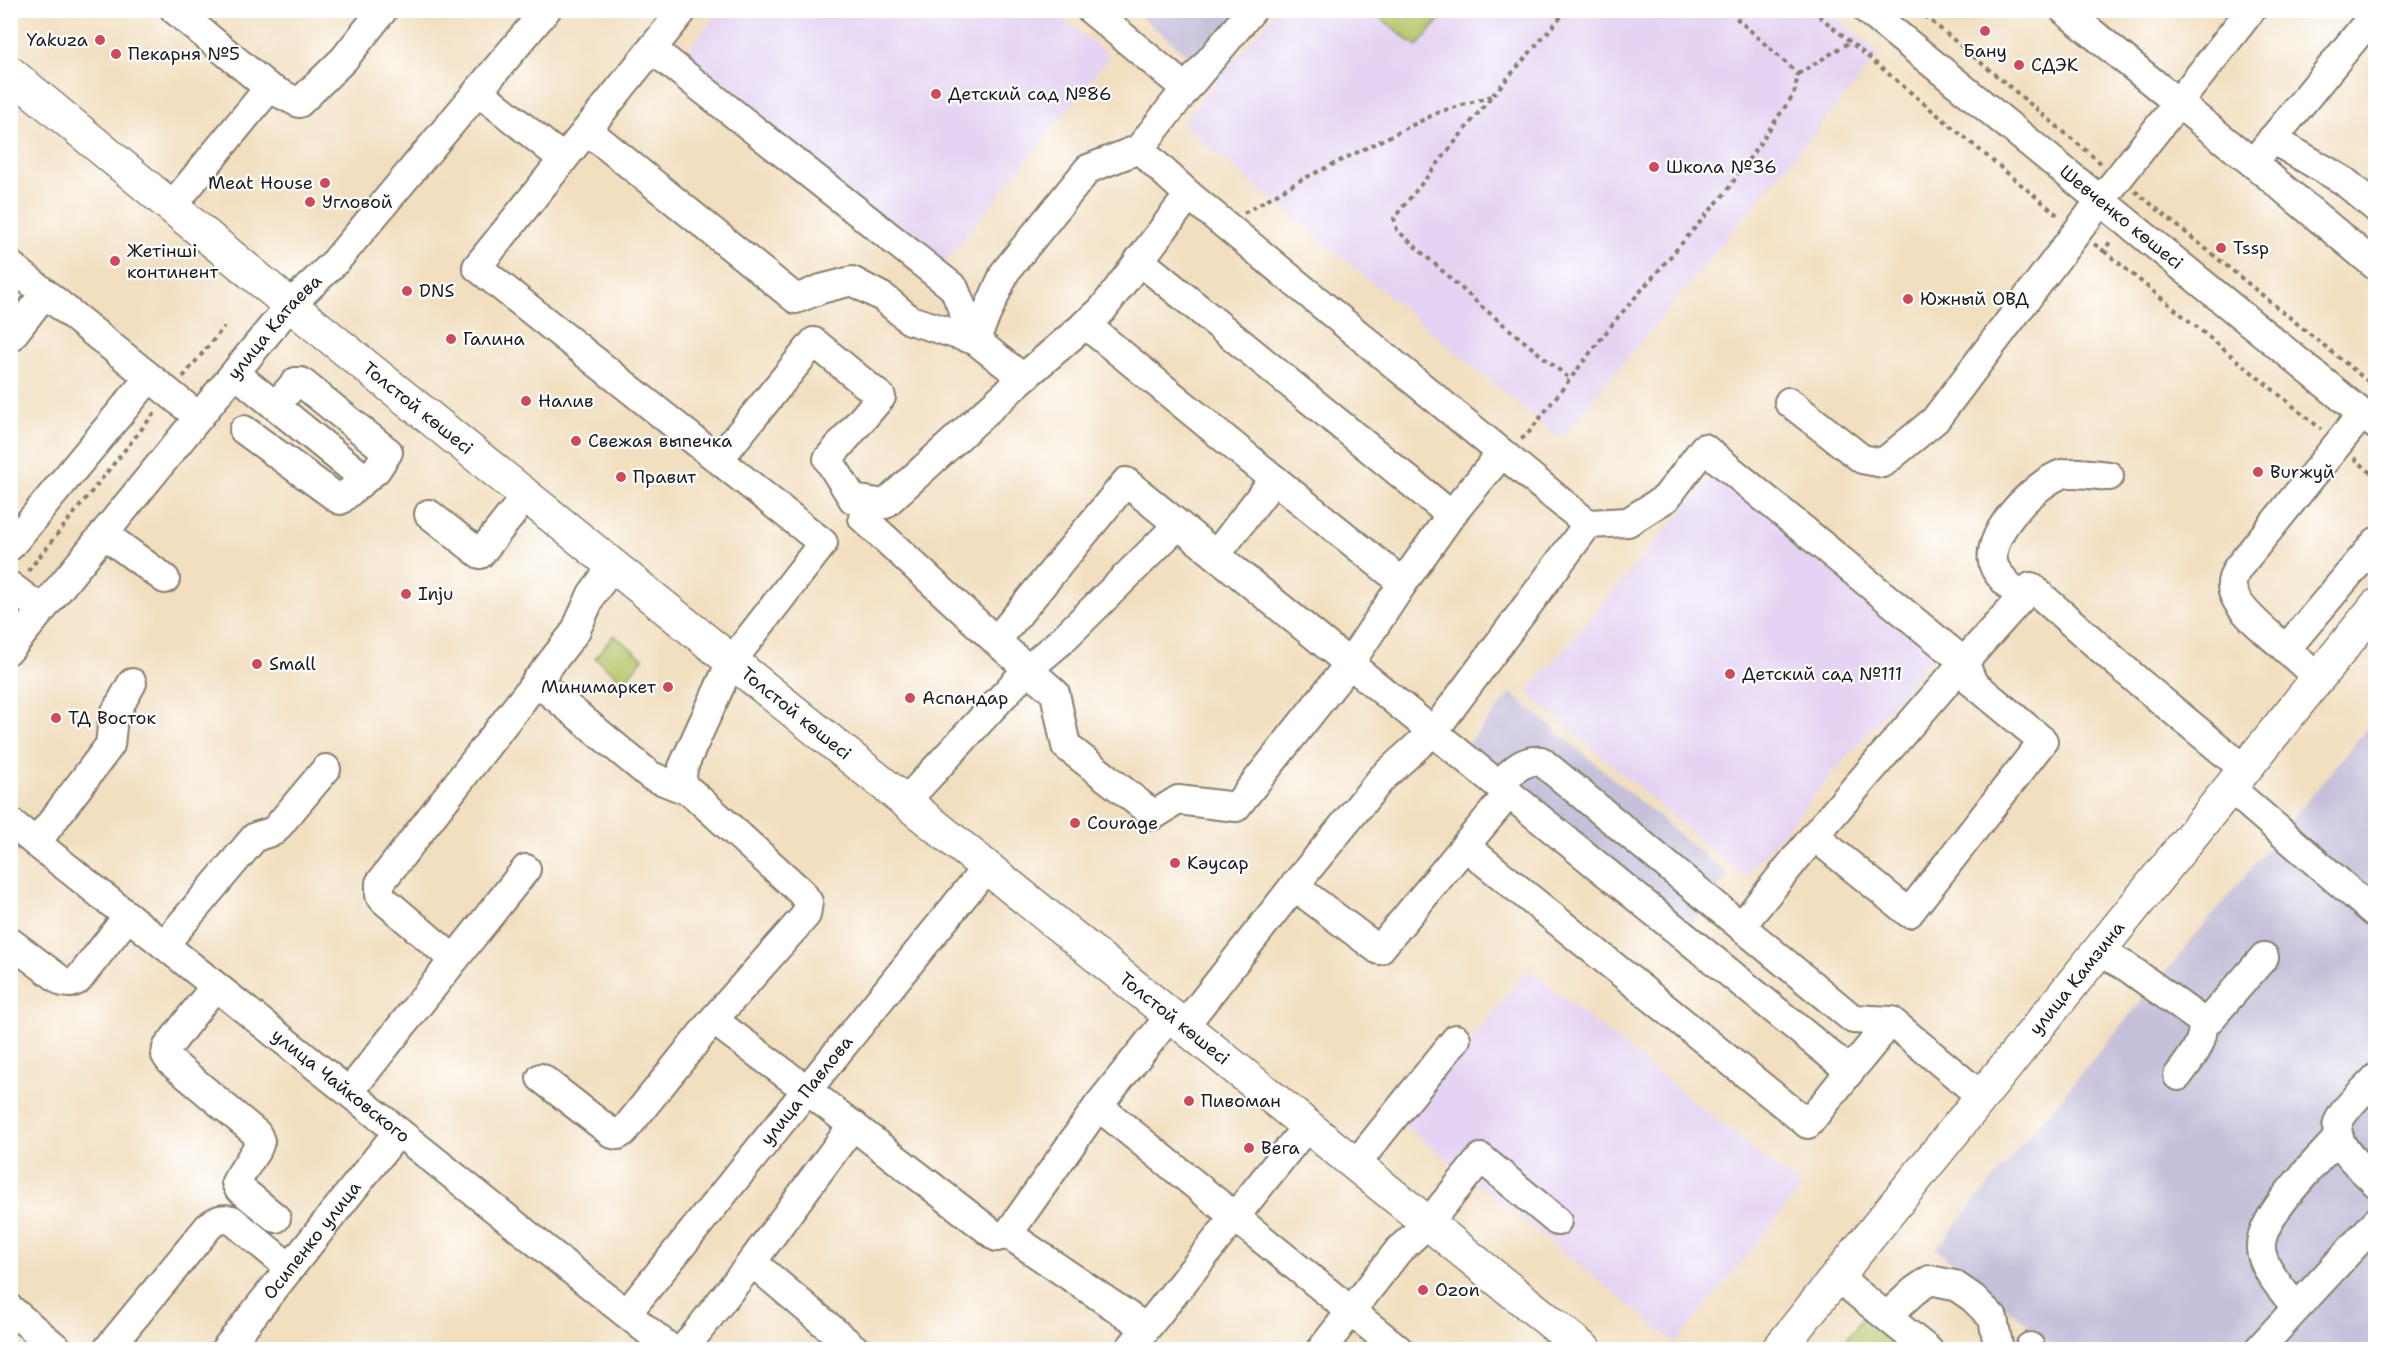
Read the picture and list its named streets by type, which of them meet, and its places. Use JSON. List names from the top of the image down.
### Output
{
  "streets": {
    "main road": ["Толстой көшесі", "улица Камзина"],
    "street": [
      "Шевченко көшесі",
      "улица Катаева",
      "улица Чайковского",
      "улица Павлова",
      "Осипенко улица"
    ]
  },
  "crossings": [
    ["улица Катаева", "Толстой көшесі"],
    ["Толстой көшесі", "улица Павлова"],
    ["улица Чайковского", "улица Павлова"],
    ["улица Чайковского", "Осипенко улица"]
  ],
  "places": [
    "Бану",
    "Yakuza",
    "Пекарня №5",
    "СДЭК",
    "Детский сад №86",
    "Школа №36",
    "Meat House",
    "Угловой",
    "Tssp",
    "Жетінші континент",
    "DNS",
    "Южный ОВД",
    "Галина",
    "Налив",
    "Свежая выпечка",
    "Burжуй",
    "Правит",
    "Inju",
    "Small",
    "Детский сад №111",
    "Минимаркет",
    "Аспандар",
    "ТД Восток",
    "Courage",
    "Кәусар",
    "Пивоман",
    "Вега",
    "Ozon"
  ]
}
